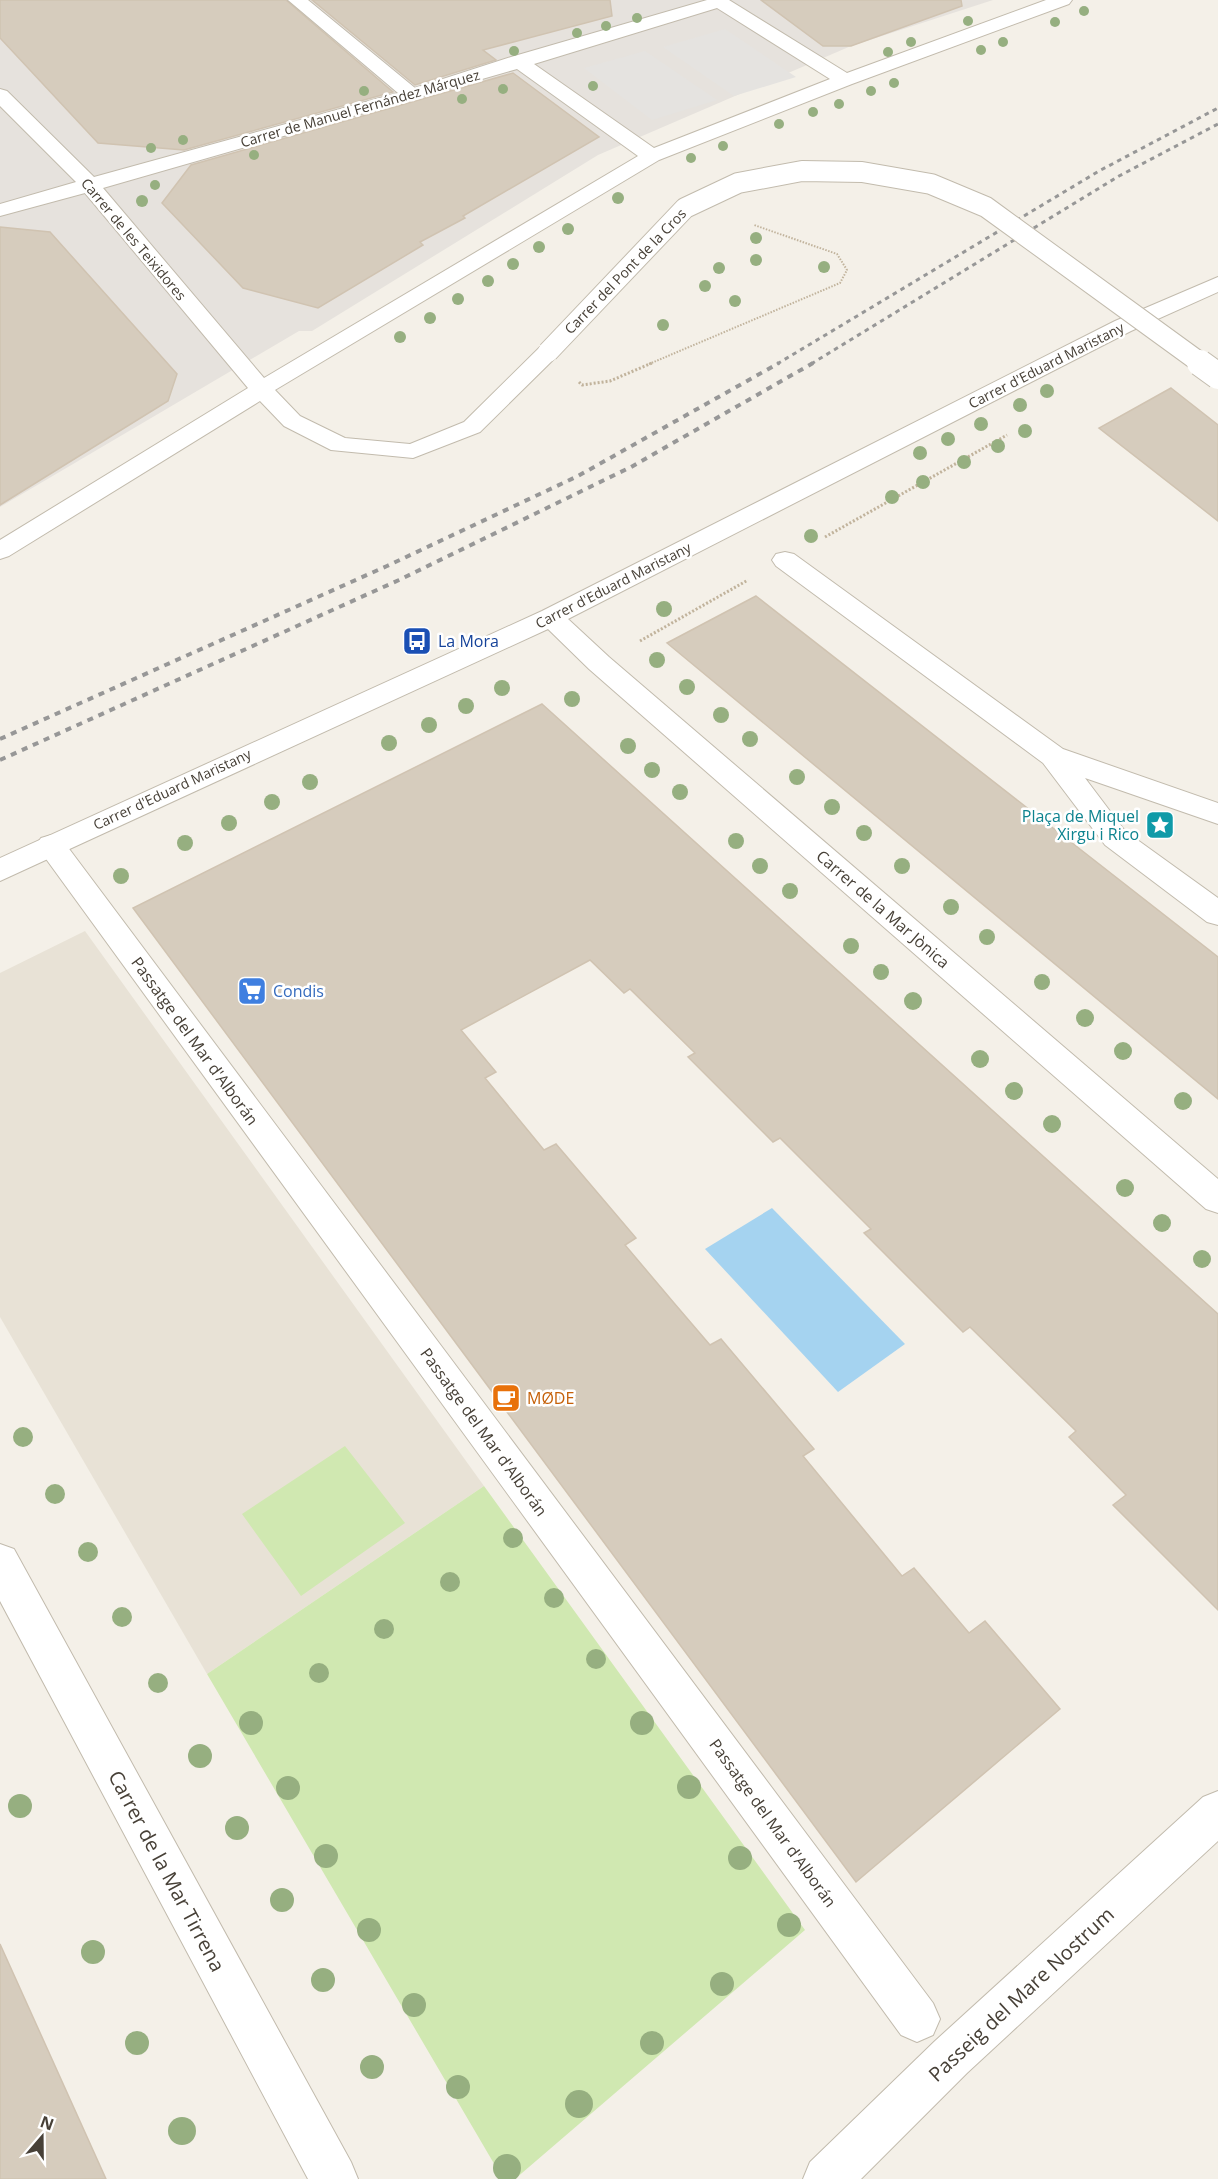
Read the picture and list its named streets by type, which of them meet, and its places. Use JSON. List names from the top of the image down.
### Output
{
  "streets": {
    "street": [
      "Carrer de Manuel Fernández Márquez",
      "Carrer de les Teixidores",
      "Carrer del Pont de la Cros",
      "Carrer d'Eduard Maristany",
      "Carrer de la Mar Jònica",
      "Passatge del Mar d'Alborán",
      "Carrer de la Mar Tirrena",
      "Passeig del Mare Nostrum"
    ]
  },
  "crossings": [
    ["Carrer de Manuel Fernández Márquez", "Carrer de les Teixidores"],
    ["Carrer de les Teixidores", "Carrer del Pont de la Cros"],
    ["Carrer d'Eduard Maristany", "Carrer de la Mar Jònica"],
    ["Carrer d'Eduard Maristany", "Passatge del Mar d'Alborán"]
  ],
  "places": {
    "bus stop": ["La Mora"],
    "place": ["Plaça de Miquel Xirgu i Rico"],
    "supermarket": ["Condis"],
    "cafe": ["MØDE"]
  },
  "north": "top"
}
